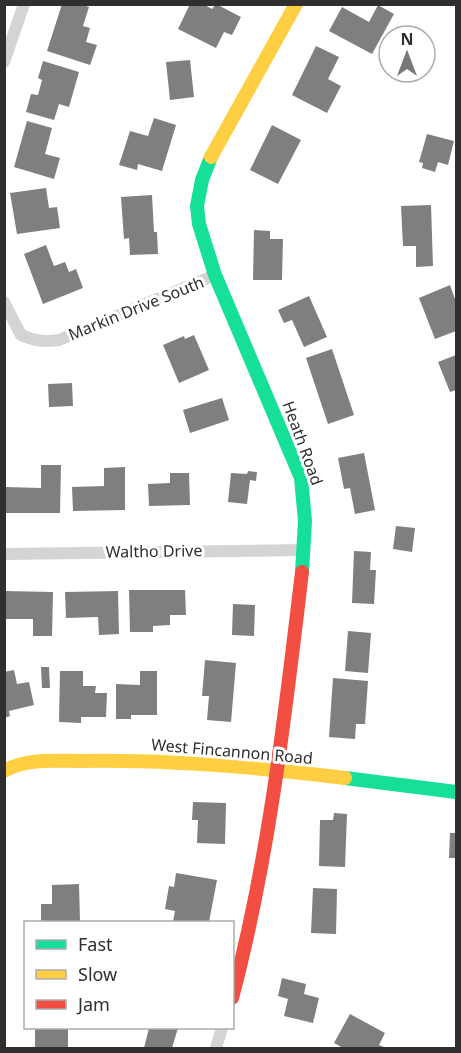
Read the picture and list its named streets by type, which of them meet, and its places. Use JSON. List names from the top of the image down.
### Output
{
  "streets": {
    "street": [
      "Markin Drive South",
      "Heath Road",
      "Waltho Drive",
      "West Fincannon Road"
    ]
  },
  "crossings": [
    ["Markin Drive South", "Heath Road"],
    ["Heath Road", "Waltho Drive"],
    ["Heath Road", "West Fincannon Road"]
  ],
  "legend": ["Fast", "Slow", "Jam"],
  "north": "top"
}
